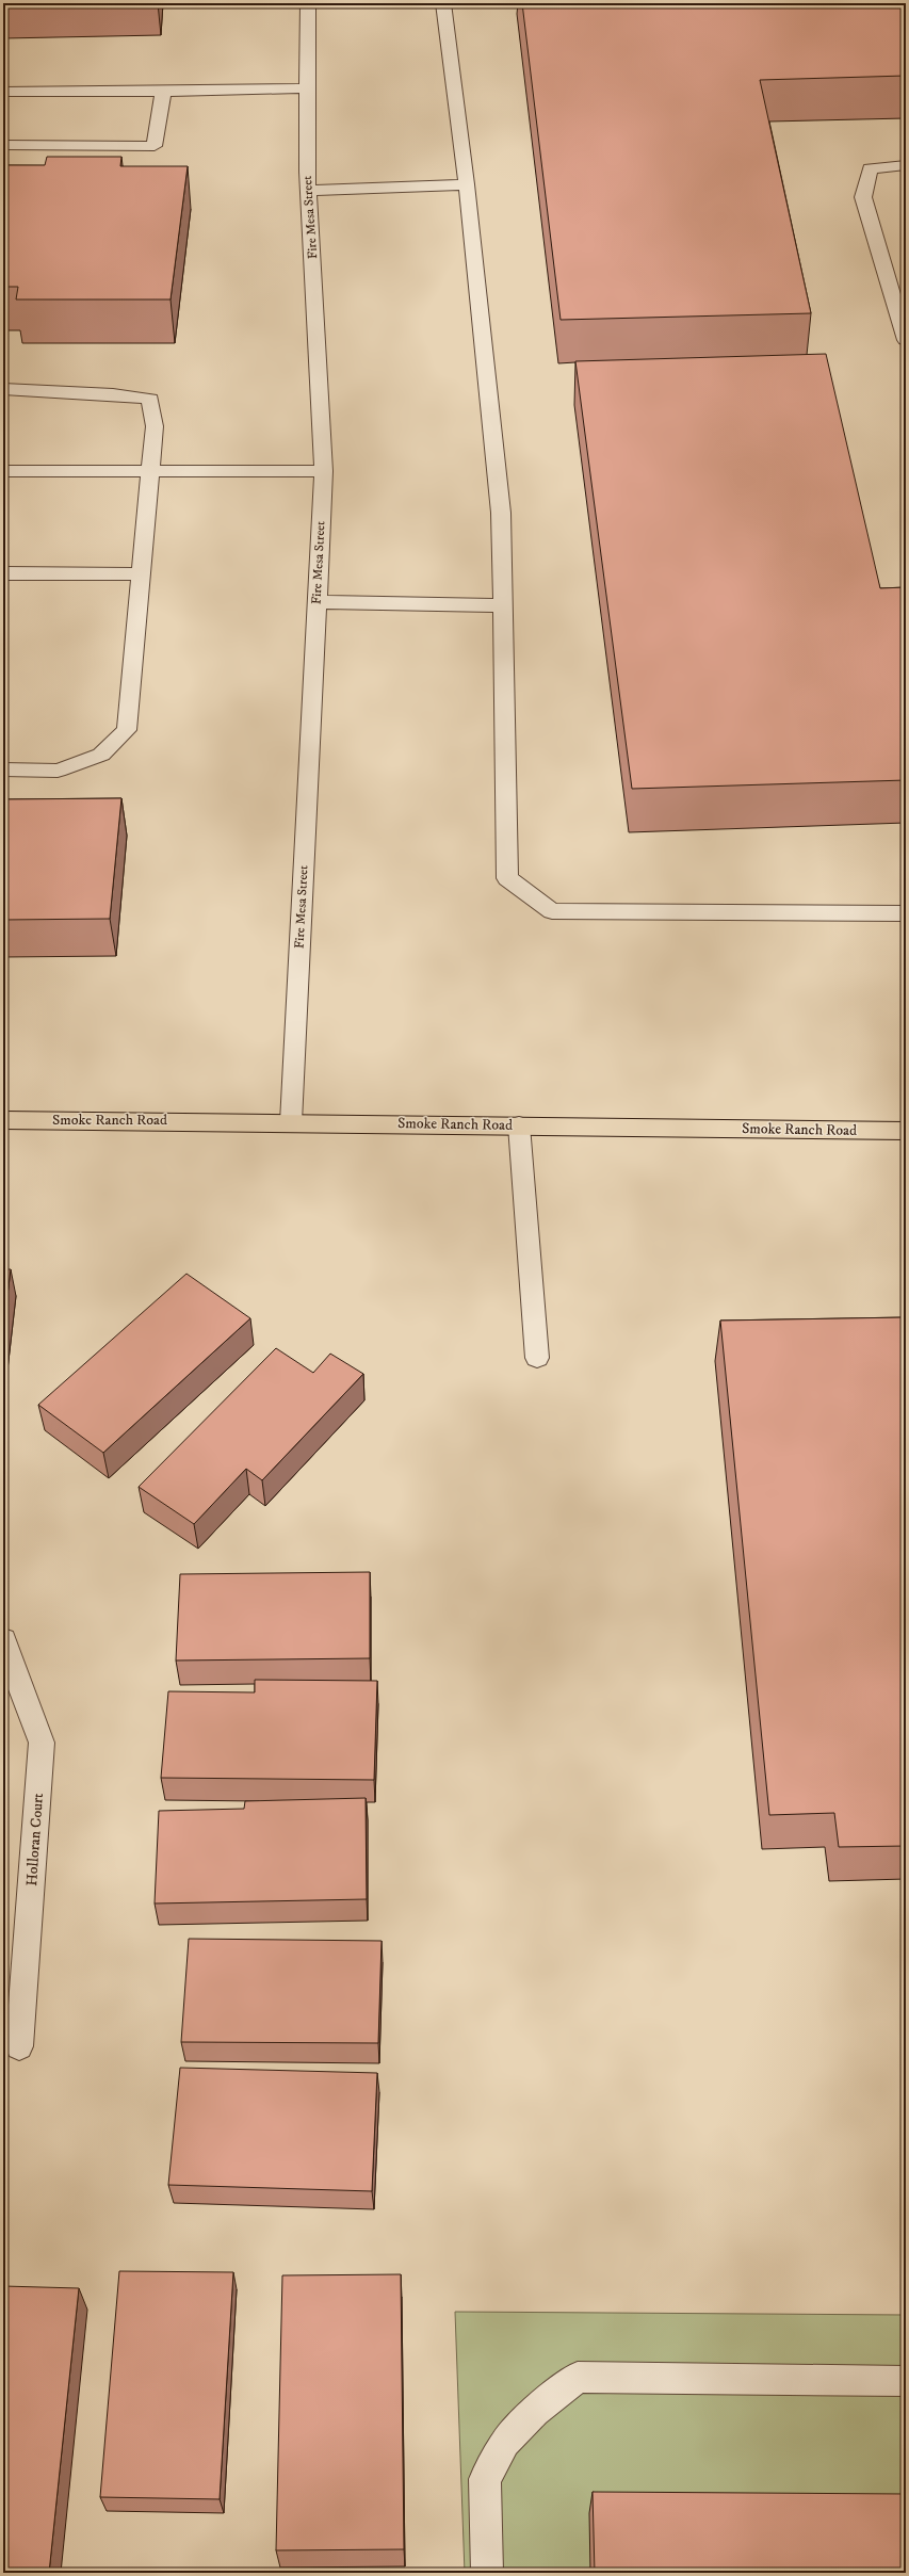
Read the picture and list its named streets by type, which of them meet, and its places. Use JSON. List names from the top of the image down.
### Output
{
  "streets": {
    "main road": ["Smoke Ranch Road"],
    "street": ["Fire Mesa Street", "Holloran Court"]
  },
  "crossings": [
    ["Fire Mesa Street", "Smoke Ranch Road"]
  ]
}
